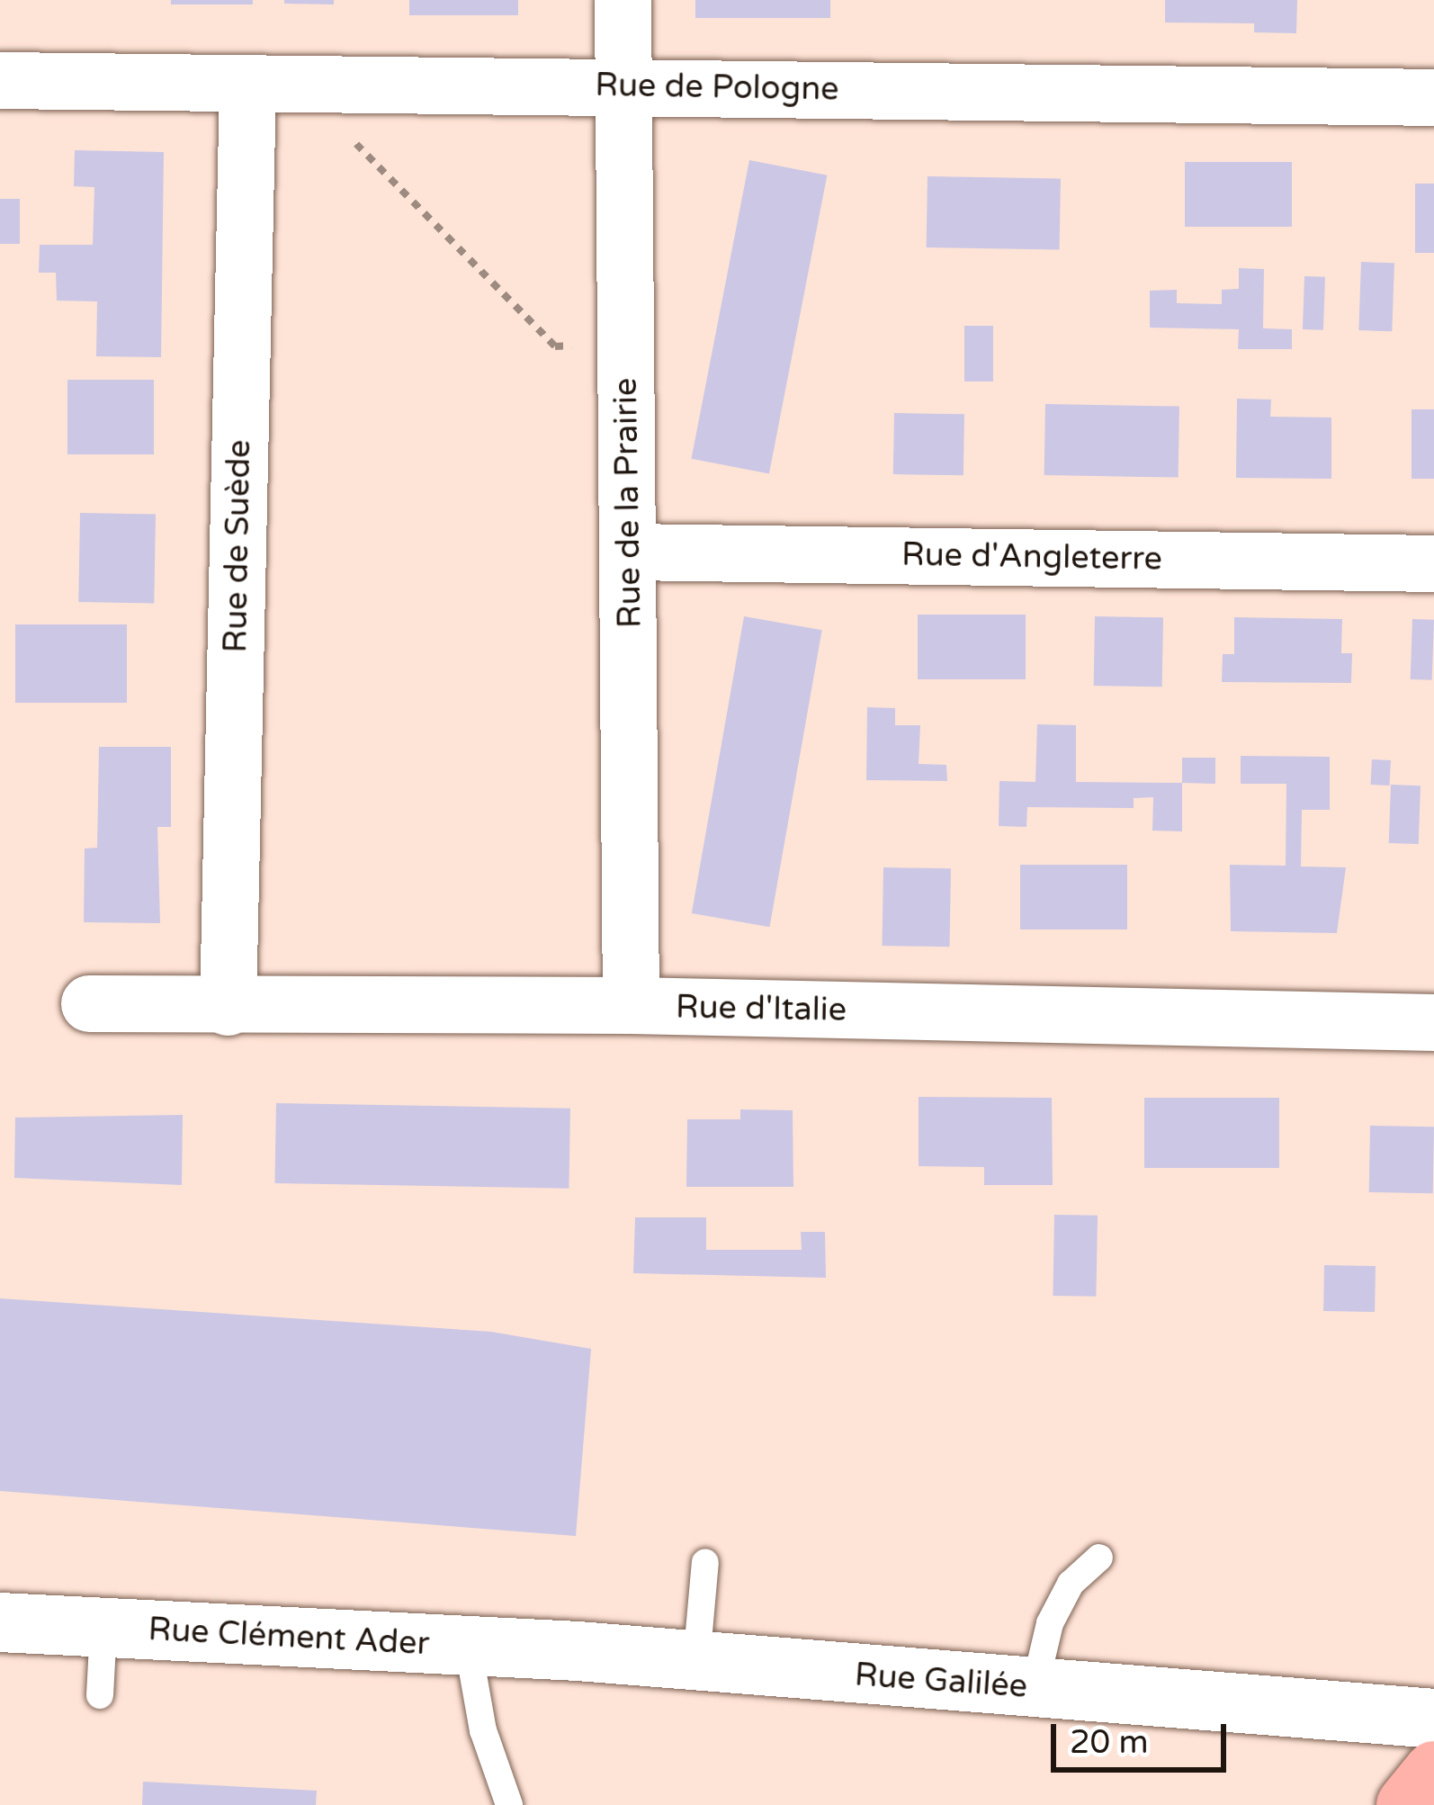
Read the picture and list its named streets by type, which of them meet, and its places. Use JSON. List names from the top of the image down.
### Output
{
  "streets": {
    "street": [
      "Rue de Pologne",
      "Rue de la Prairie",
      "Rue de Suède",
      "Rue d'Angleterre",
      "Rue d'Italie",
      "Rue Clément Ader",
      "Rue Galilée"
    ]
  },
  "crossings": [
    ["Rue de Pologne", "Rue de la Prairie"],
    ["Rue de Pologne", "Rue de Suède"],
    ["Rue de la Prairie", "Rue d'Angleterre"],
    ["Rue de la Prairie", "Rue d'Italie"],
    ["Rue de Suède", "Rue d'Italie"],
    ["Rue Clément Ader", "Rue Galilée"]
  ],
  "scale_bar": "20 m"
}
